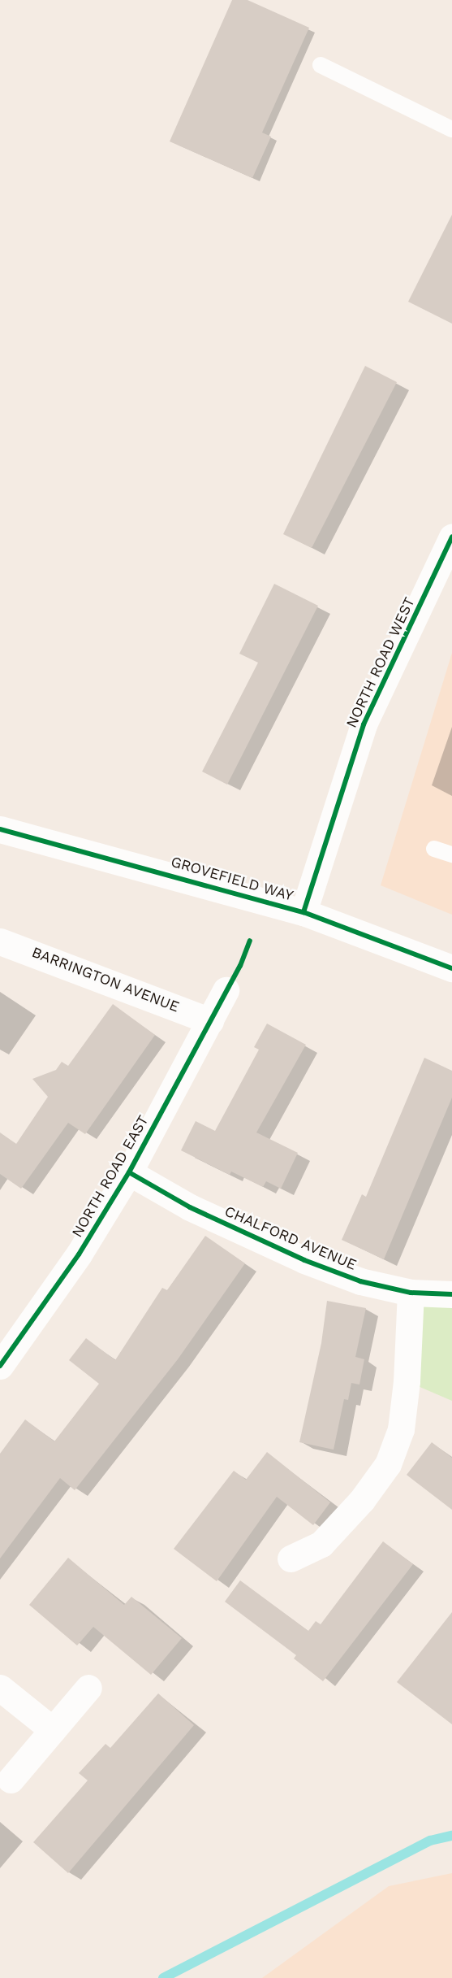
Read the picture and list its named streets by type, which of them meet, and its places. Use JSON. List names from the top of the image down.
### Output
{
  "streets": {
    "street": [
      "NORTH ROAD WEST",
      "GROVEFIELD WAY",
      "BARRINGTON AVENUE",
      "NORTH ROAD EAST",
      "CHALFORD AVENUE"
    ]
  },
  "crossings": [
    ["NORTH ROAD WEST", "GROVEFIELD WAY"],
    ["BARRINGTON AVENUE", "NORTH ROAD EAST"],
    ["NORTH ROAD EAST", "CHALFORD AVENUE"]
  ]
}
